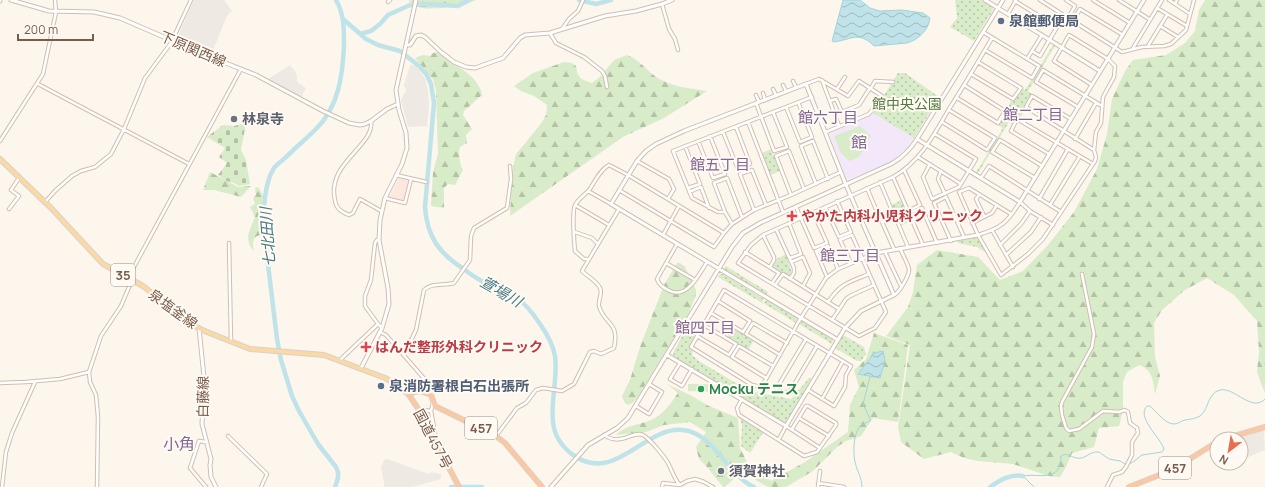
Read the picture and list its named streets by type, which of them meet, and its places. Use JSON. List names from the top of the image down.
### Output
{
  "streets": {
    "highway": ["457", "国道457号"],
    "main road": ["35", "泉塩釜線"],
    "street": ["下原関西線", "白藤線"]
  },
  "crossings": [
    ["35", "泉塩釜線"],
    ["35", "国道457号"],
    ["泉塩釜線", "白藤線"]
  ],
  "districts": [
    "館二丁目",
    "館六丁目",
    "館",
    "館五丁目",
    "館三丁目",
    "館四丁目",
    "小角"
  ],
  "water": ["七北田川", "萱場川"],
  "parks": ["館中央公園"],
  "places": {
    "other": [
      "泉館郵便局",
      "林泉寺",
      "泉消防署根白石出張所",
      "Mocku テニス",
      "須賀神社"
    ],
    "health": ["やかた内科小児科クリニック", "はんだ整形外科クリニック"]
  },
  "scale_bar": "200 m",
  "north": "bottom left"
}
